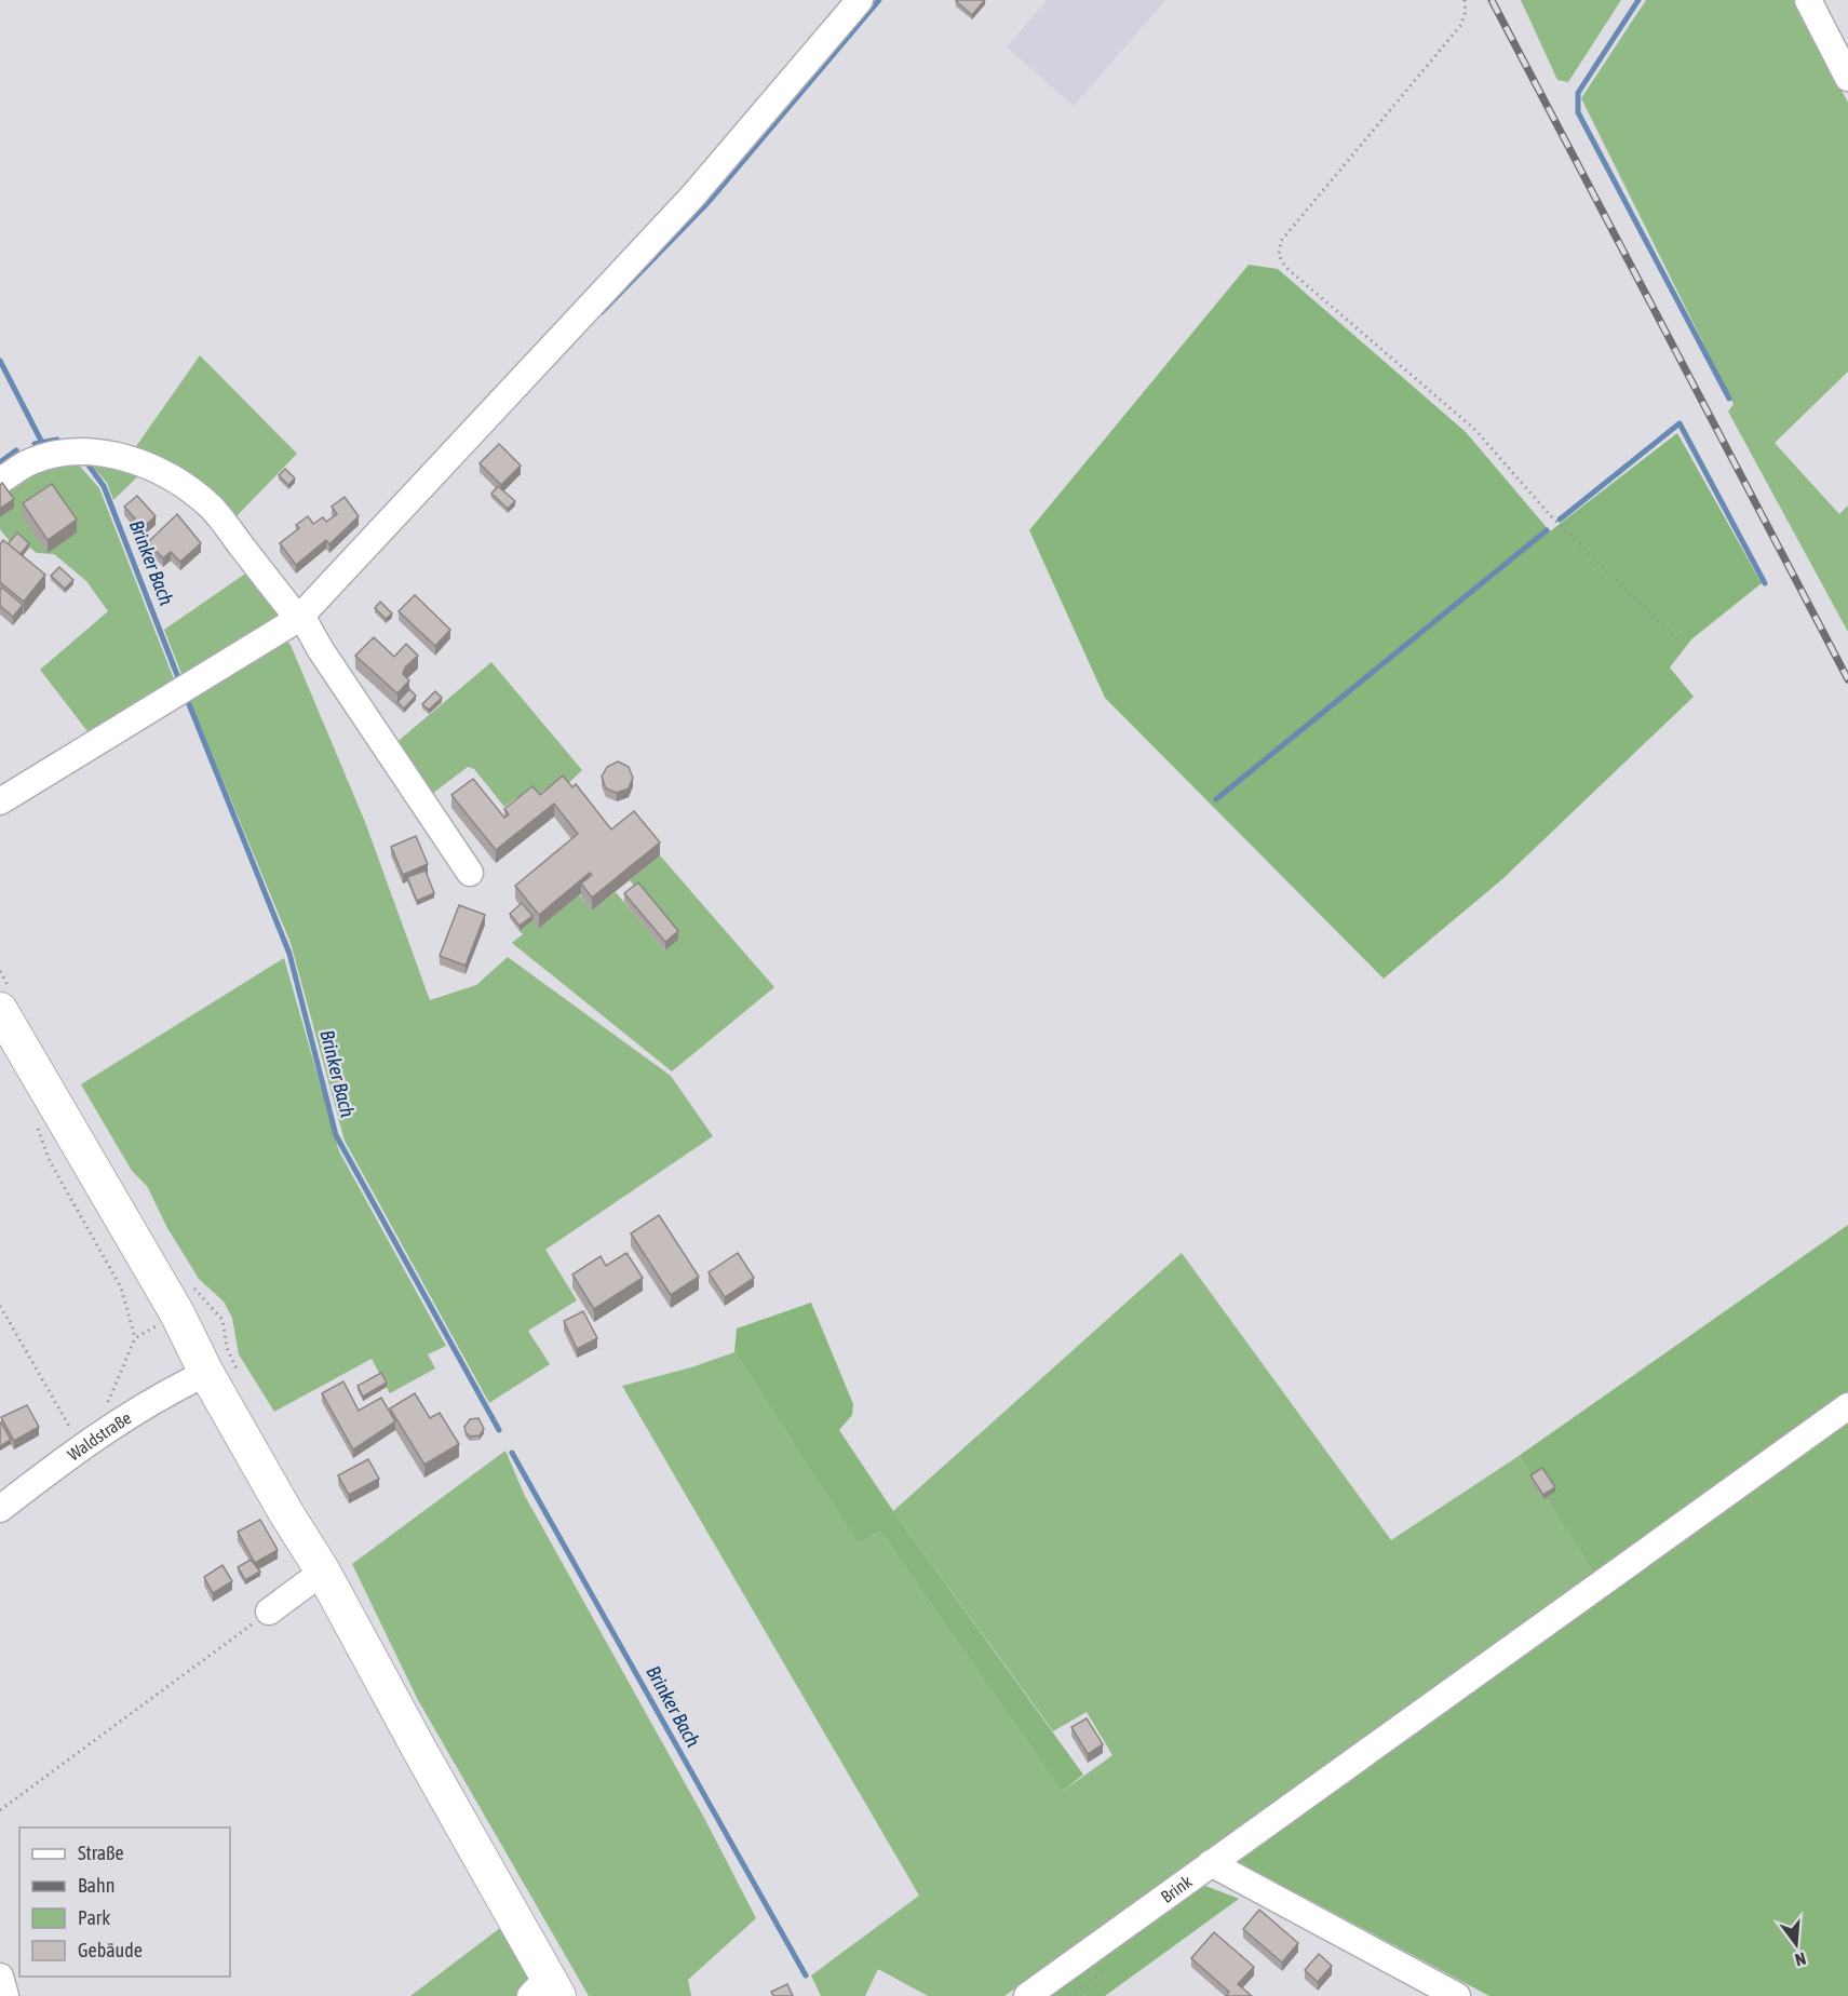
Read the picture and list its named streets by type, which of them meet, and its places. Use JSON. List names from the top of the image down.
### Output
{
  "streets": {
    "street": ["Waldstraße", "Brink"]
  },
  "water": ["Brinker Bach"],
  "legend": [
    "Straße",
    "Bahn",
    "Park",
    "Gebäude"
  ],
  "north": "bottom"
}
